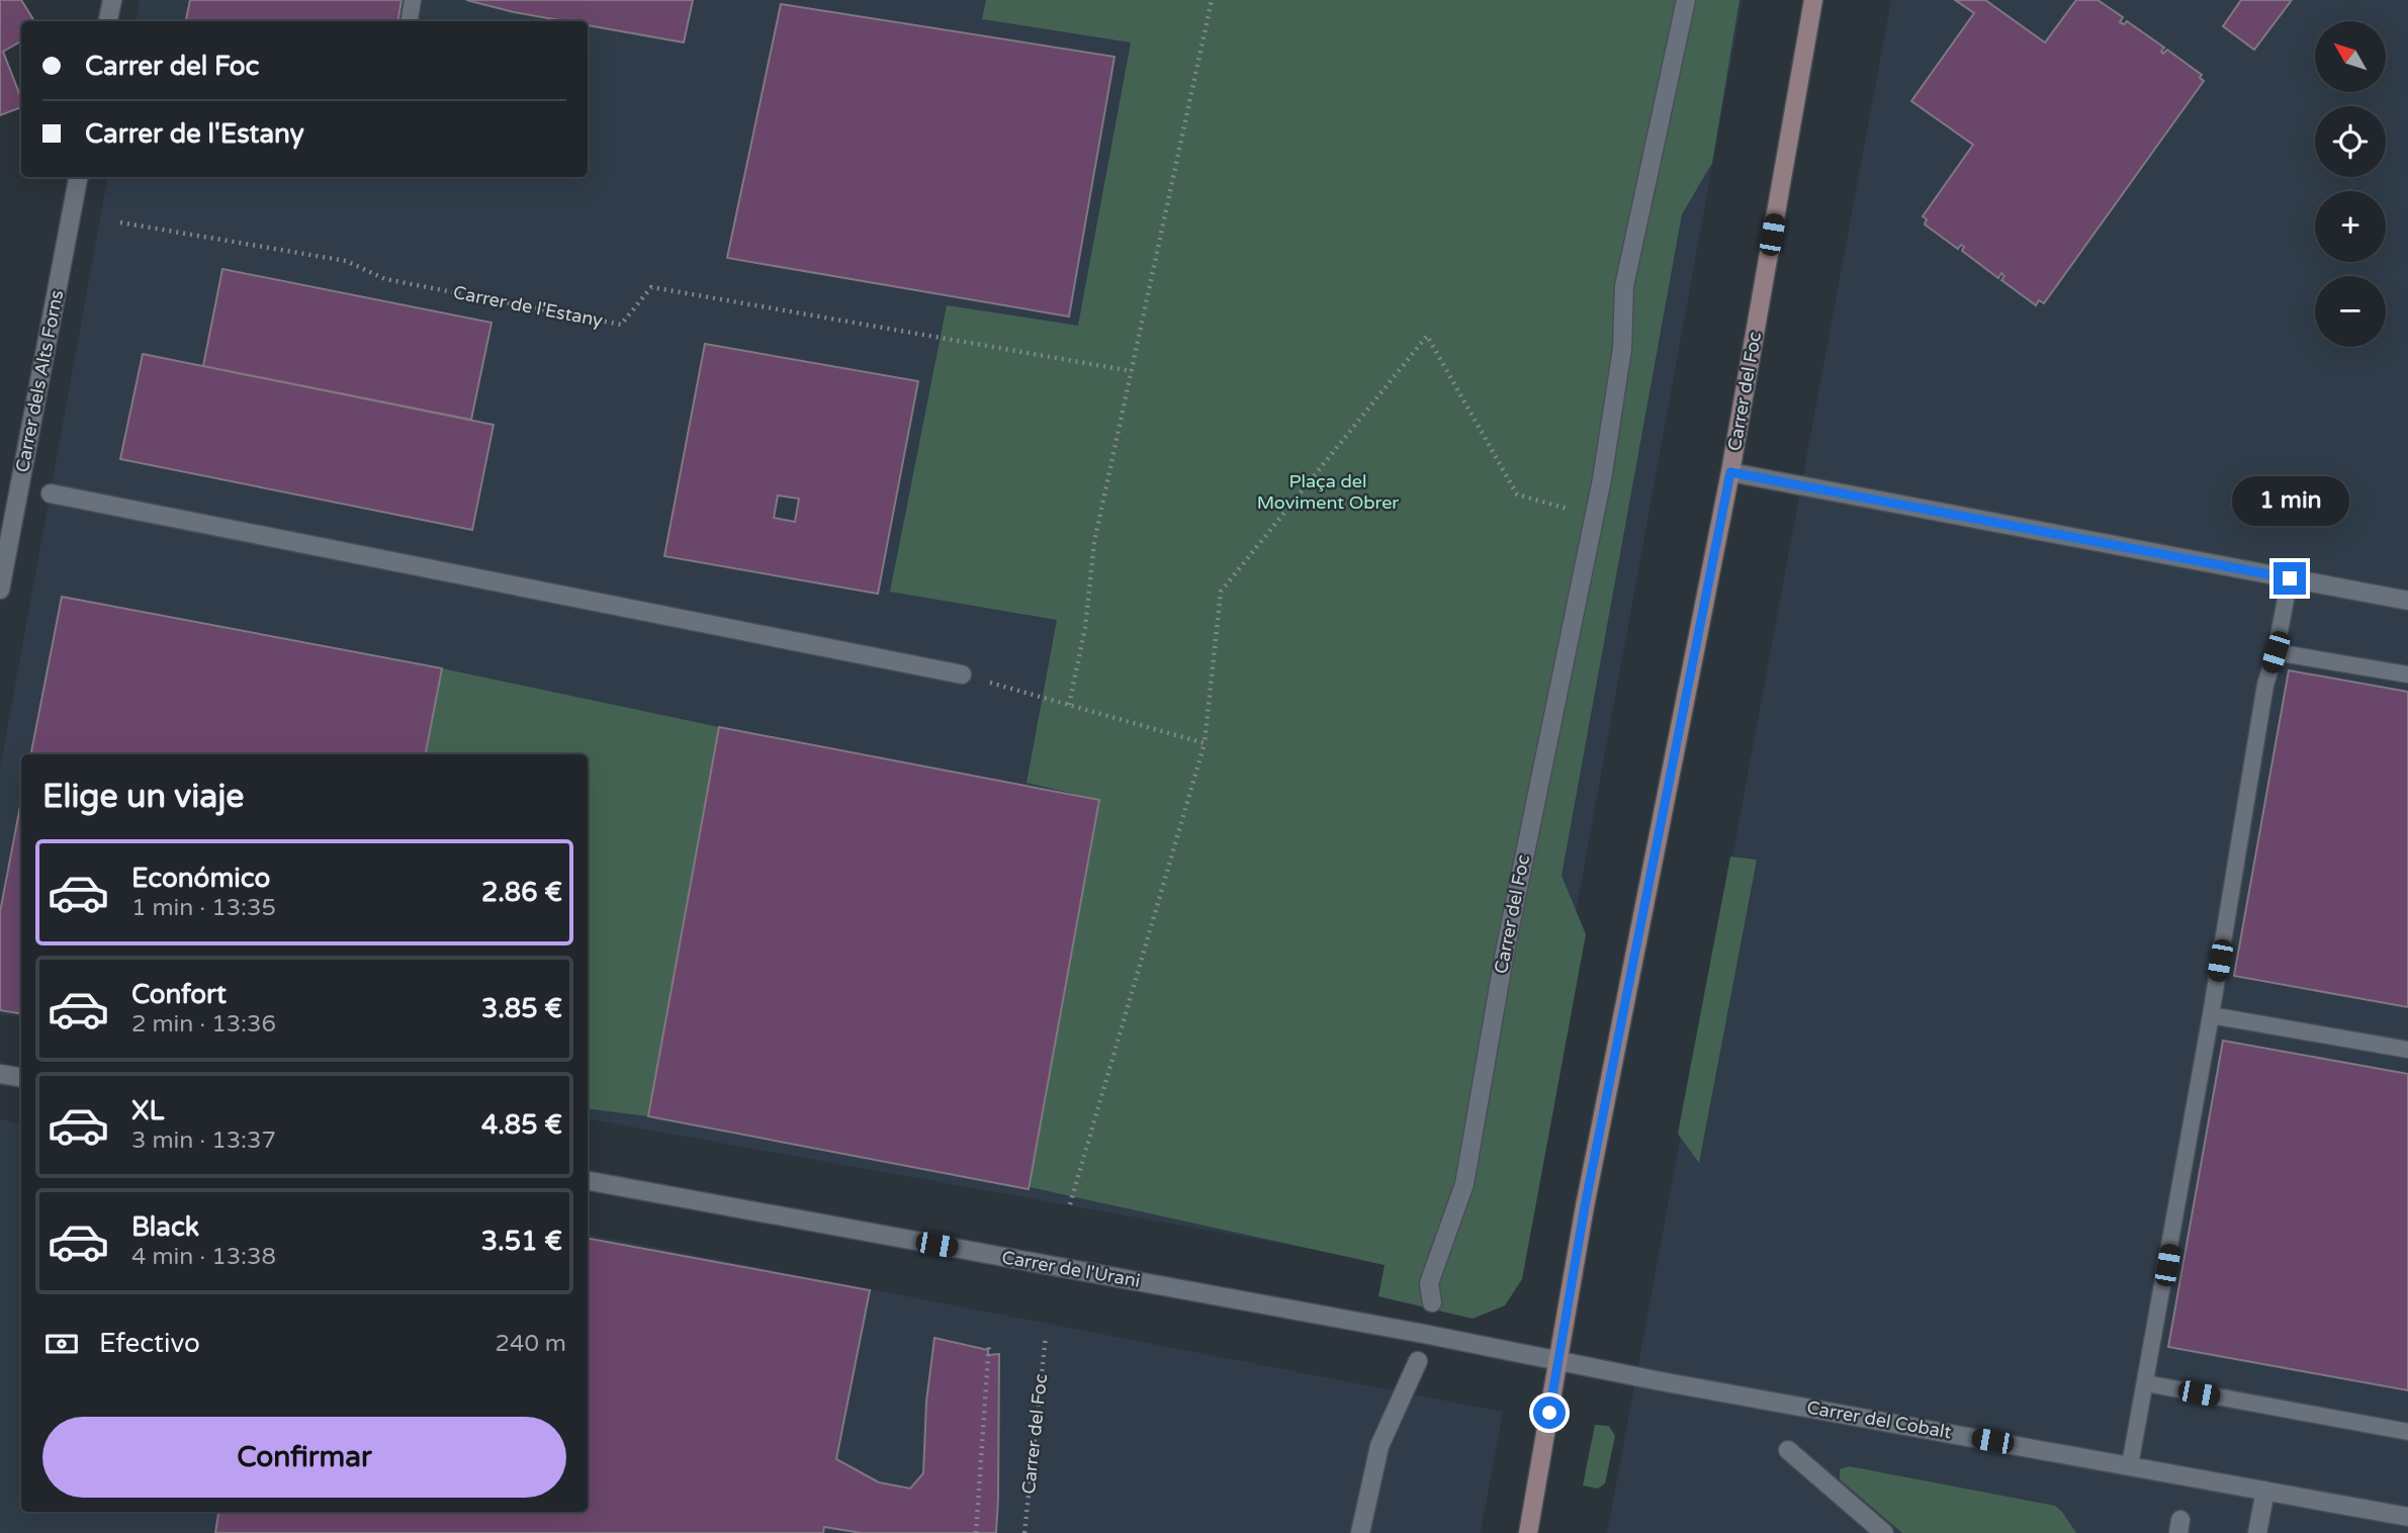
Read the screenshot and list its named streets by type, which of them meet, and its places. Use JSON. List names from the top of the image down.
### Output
{
  "streets": {
    "street": [
      "Carrer dels Alts Forns",
      "Carrer del Foc",
      "Carrer de l'Urani",
      "Carrer del Cobalt"
    ],
    "path": ["Carrer de l'Estany"]
  },
  "crossings": [
    ["Carrer del Foc", "Carrer de l'Urani"],
    ["Carrer del Foc", "Carrer del Cobalt"],
    ["Carrer de l'Urani", "Carrer del Cobalt"]
  ],
  "parks": ["Plaça del Moviment Obrer"],
  "north": "top left",
  "page": {
    "map_buttons": ["+", "−"],
    "banner": ["Carrer del Foc", "Carrer de l'Estany"],
    "bubble": "1 min",
    "heading": "Elige un viaje",
    "list": [
      {
        "name": "Económico",
        "note": "1 min · 13:35",
        "value": "2.86 €"
      },
      {
        "name": "Confort",
        "note": "2 min · 13:36",
        "value": "3.85 €"
      },
      {
        "name": "XL",
        "note": "3 min · 13:37",
        "value": "4.85 €"
      },
      {
        "name": "Black",
        "note": "4 min · 13:38",
        "value": "3.51 €"
      }
    ],
    "pay": ["Efectivo", "240 m"],
    "buttons": "Confirmar"
  }
}
